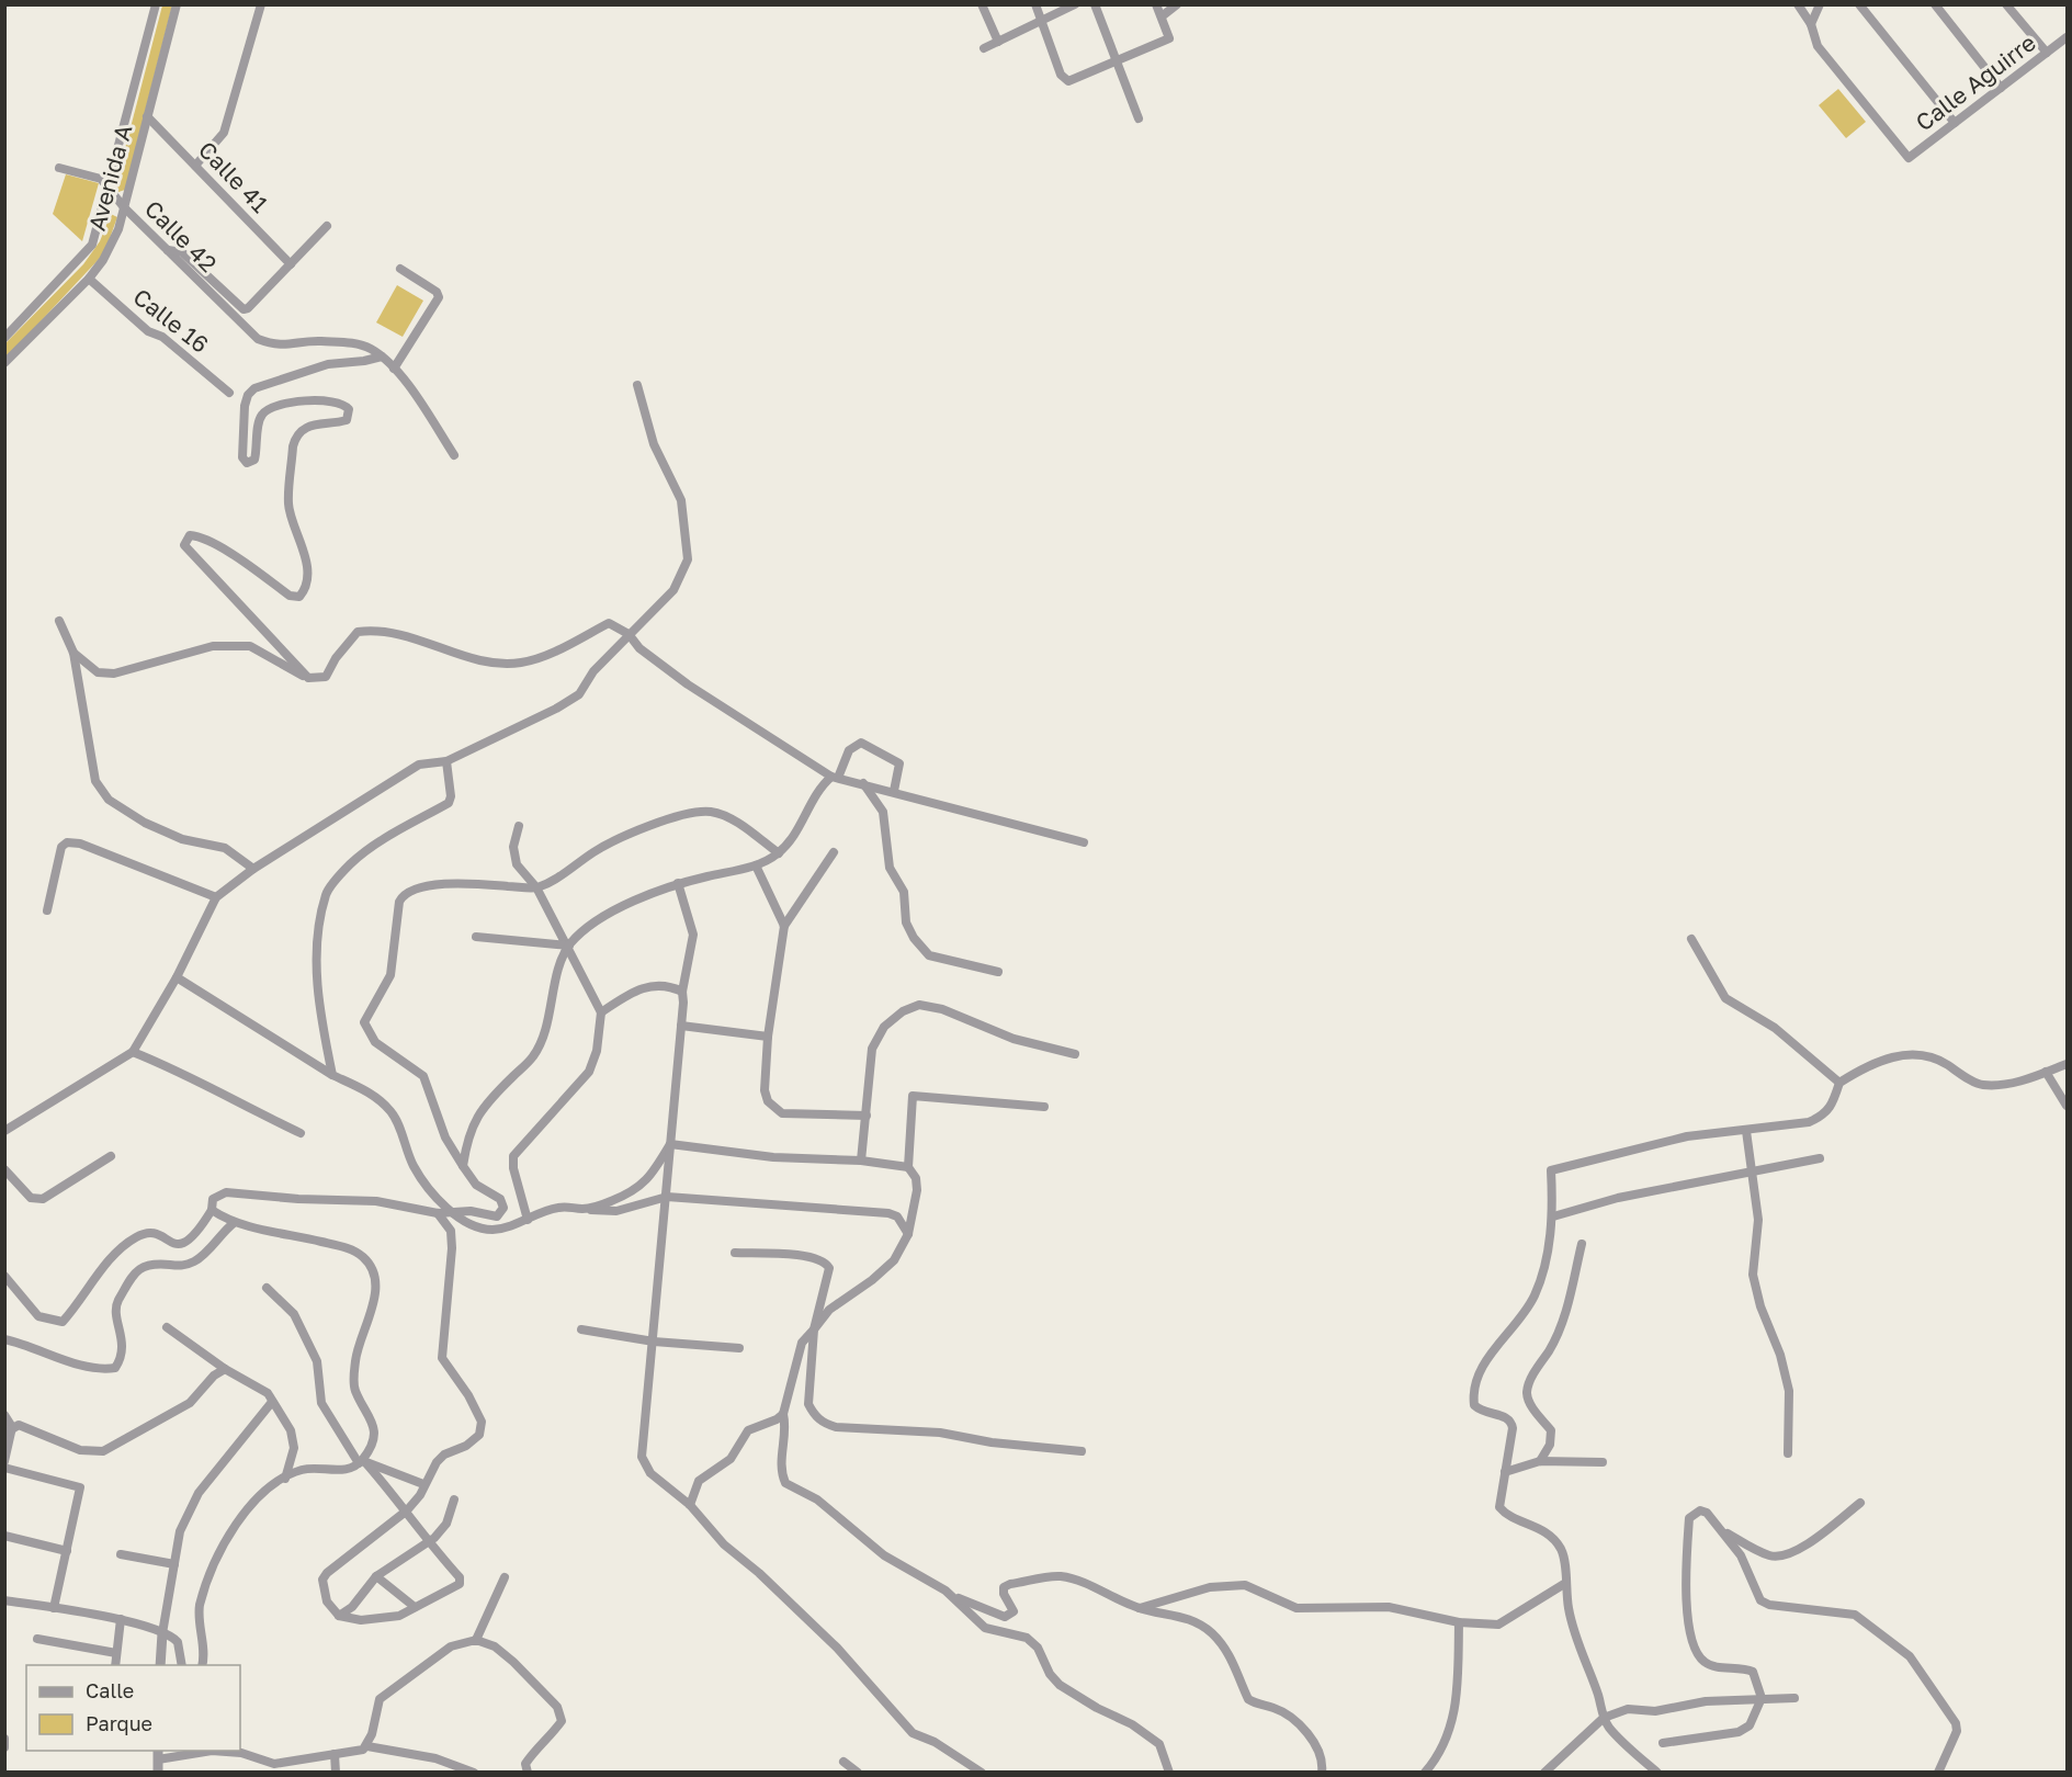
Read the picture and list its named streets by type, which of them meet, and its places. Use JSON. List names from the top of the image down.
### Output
{
  "streets": {
    "street": [
      "Calle Aguirre",
      "Calle 41",
      "Avenida A",
      "Calle 42",
      "Calle 16"
    ]
  },
  "crossings": [
    ["Calle 41", "Avenida A"],
    ["Avenida A", "Calle 42"],
    ["Avenida A", "Calle 16"]
  ],
  "legend": ["Calle", "Parque"]
}
